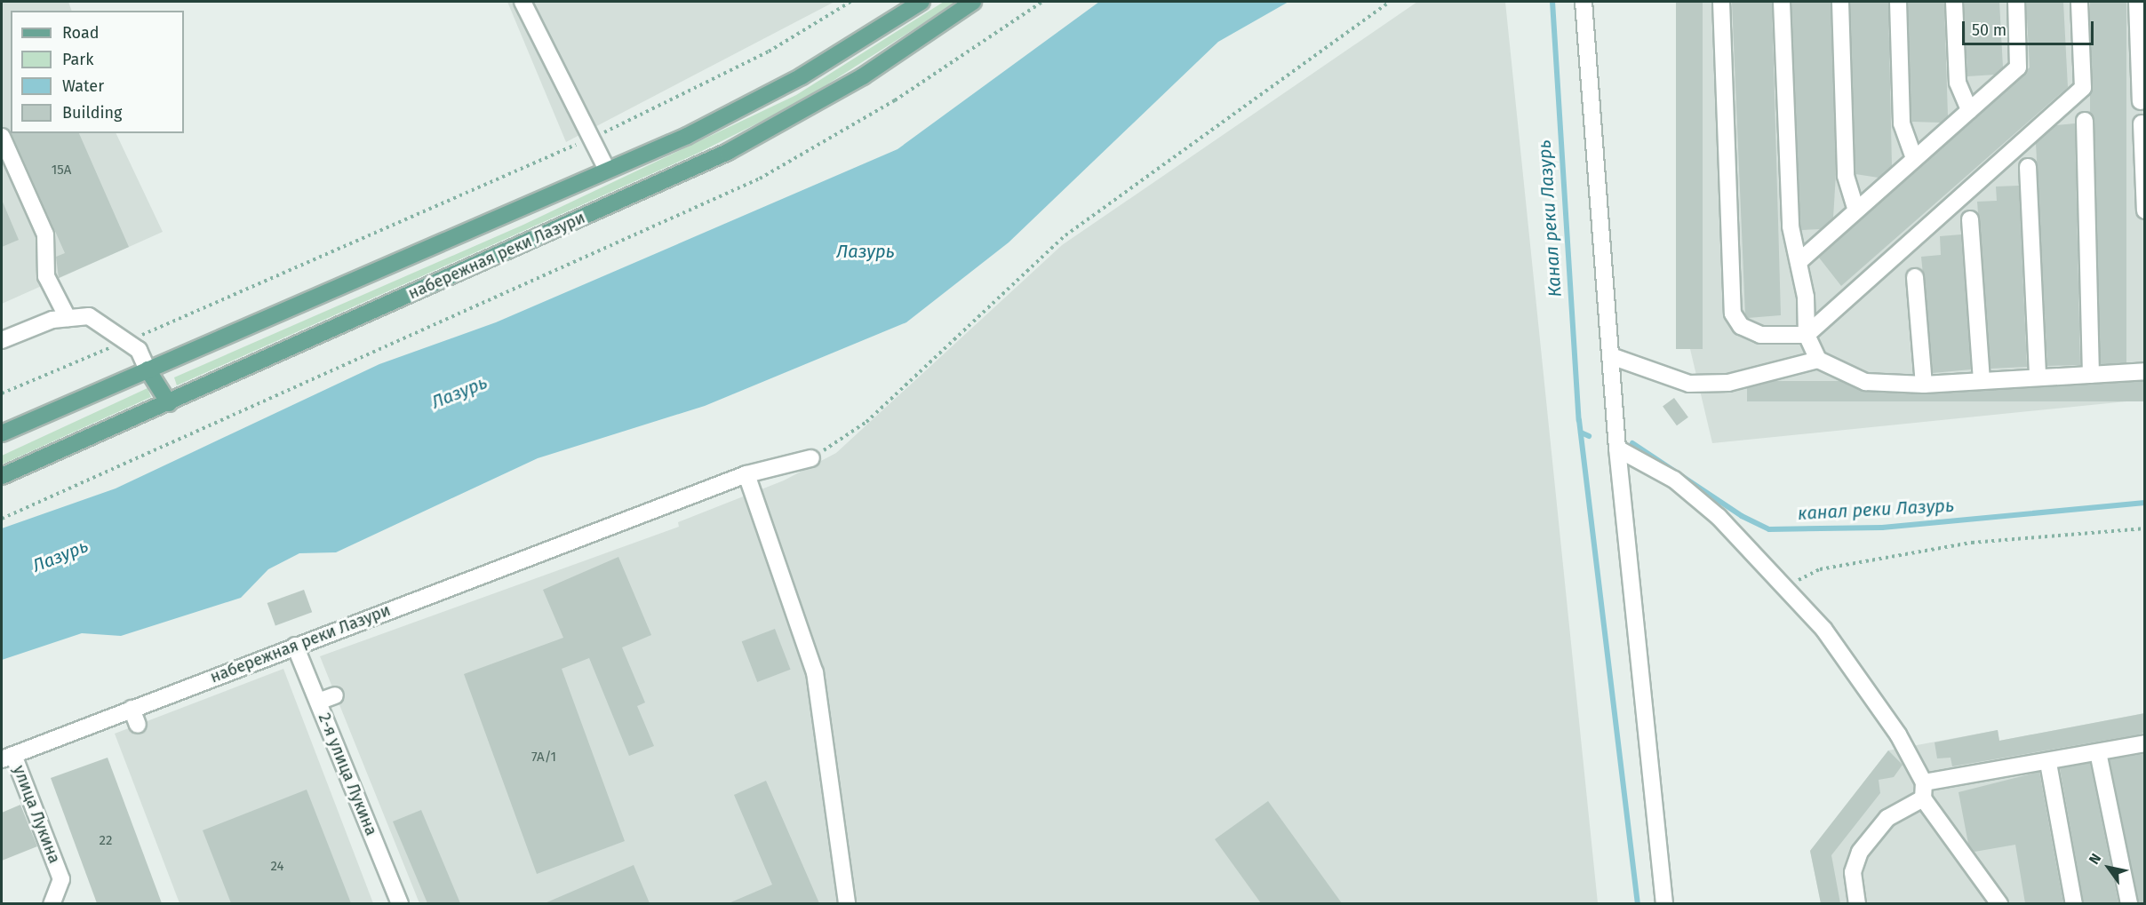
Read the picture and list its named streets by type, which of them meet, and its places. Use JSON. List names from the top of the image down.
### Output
{
  "streets": {
    "main road": ["набережная реки Лазури"],
    "street": ["2-я улица Лукина", "улица Лукина"]
  },
  "crossings": [
    ["набережная реки Лазури", "2-я улица Лукина"],
    ["набережная реки Лазури", "улица Лукина"]
  ],
  "water": ["Канал реки Лазурь", "Лазурь", "канал реки Лазурь"],
  "house_numbers": [
    "15А",
    "7А/1",
    "22",
    "24"
  ],
  "legend": [
    "Road",
    "Park",
    "Water",
    "Building"
  ],
  "scale_bar": "50 m",
  "north": "top left"
}
